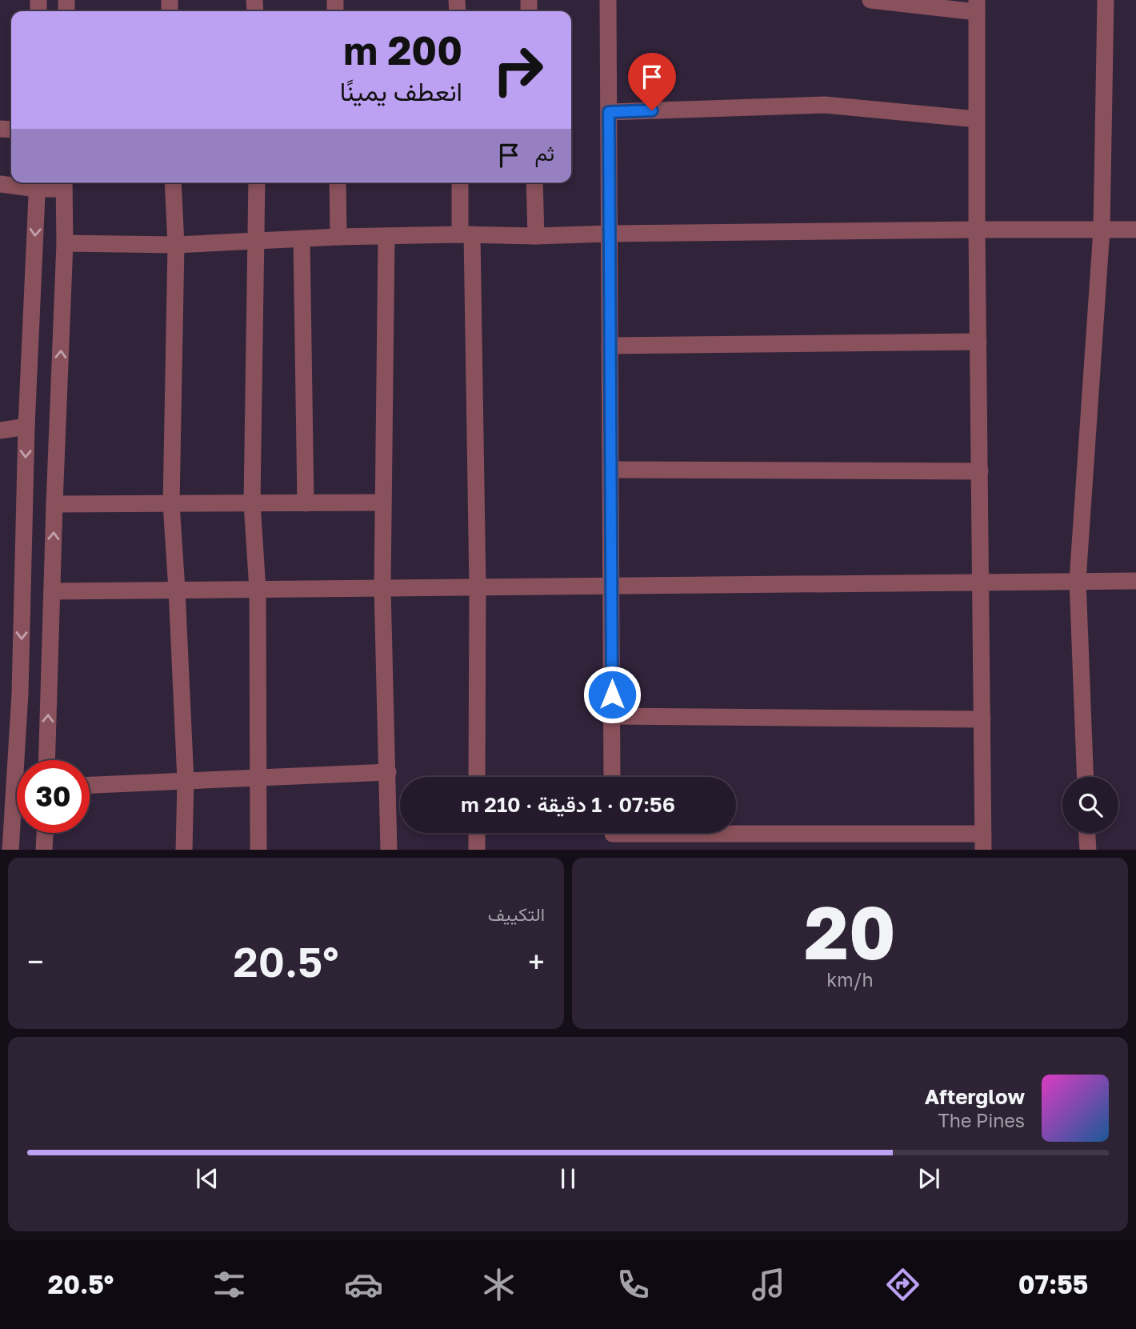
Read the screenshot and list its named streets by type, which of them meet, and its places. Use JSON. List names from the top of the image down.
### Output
{
  "page": {
    "turn": ["200 m", "انعطف يمينًا"],
    "then": "ثم",
    "limit": "30",
    "trip": "07:56 · 1 دقيقة · 210 m",
    "tile": [
      ["20", "km/h"],
      "التكييف"
    ],
    "heat": ["−", "20.5°", "+"],
    "song": ["Afterglow", "The Pines"],
    "tabs": ["07:55", "20.5°"]
  }
}
